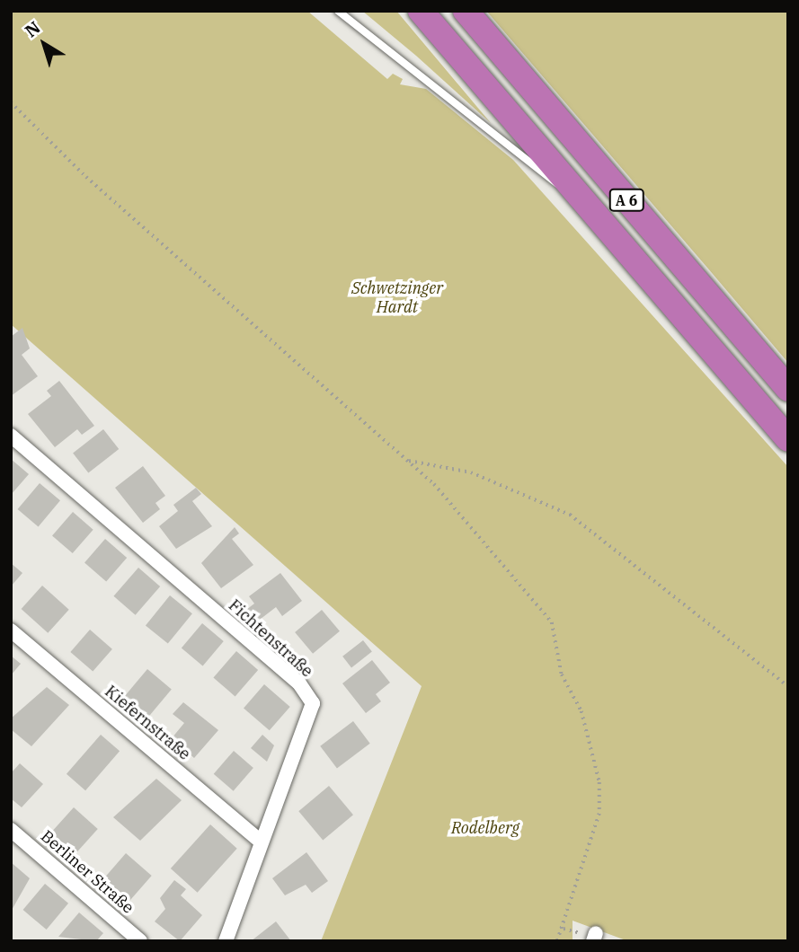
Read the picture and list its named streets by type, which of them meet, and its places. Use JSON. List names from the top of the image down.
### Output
{
  "streets": {
    "highway": ["A 6"],
    "street": ["Fichtenstraße", "Kiefernstraße", "Berliner Straße"]
  },
  "crossings": [
    ["Fichtenstraße", "Kiefernstraße"]
  ],
  "parks": ["Schwetzinger Hardt", "Rodelberg"],
  "north": "top left"
}
